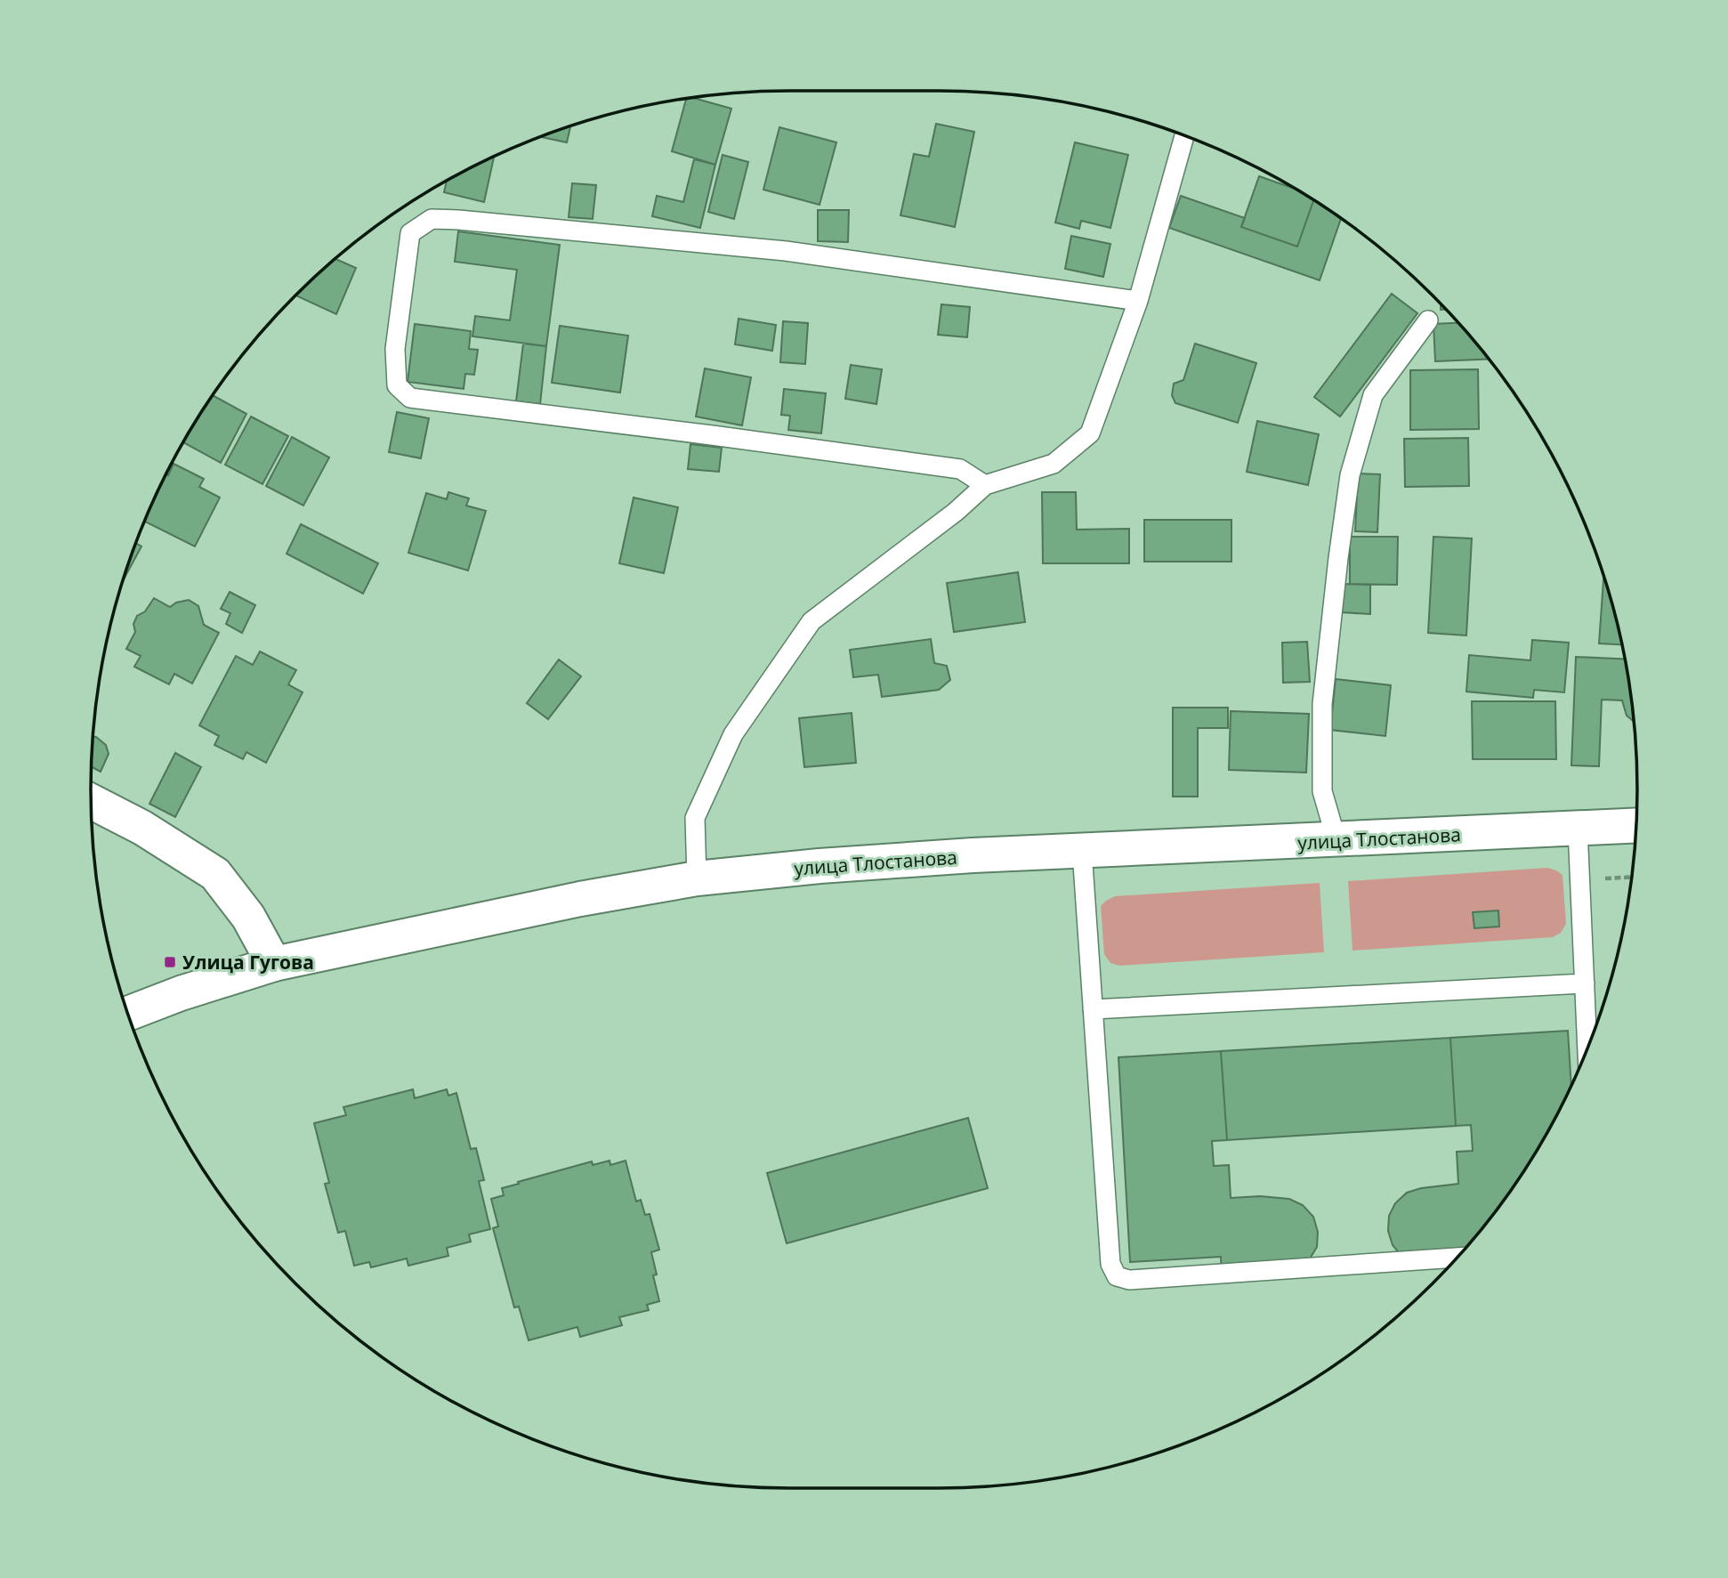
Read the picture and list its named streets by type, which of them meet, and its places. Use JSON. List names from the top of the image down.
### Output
{
  "streets": {
    "main road": ["улица Тлостанова"]
  },
  "places": {
    "transit": ["Улица Гугова"]
  }
}
